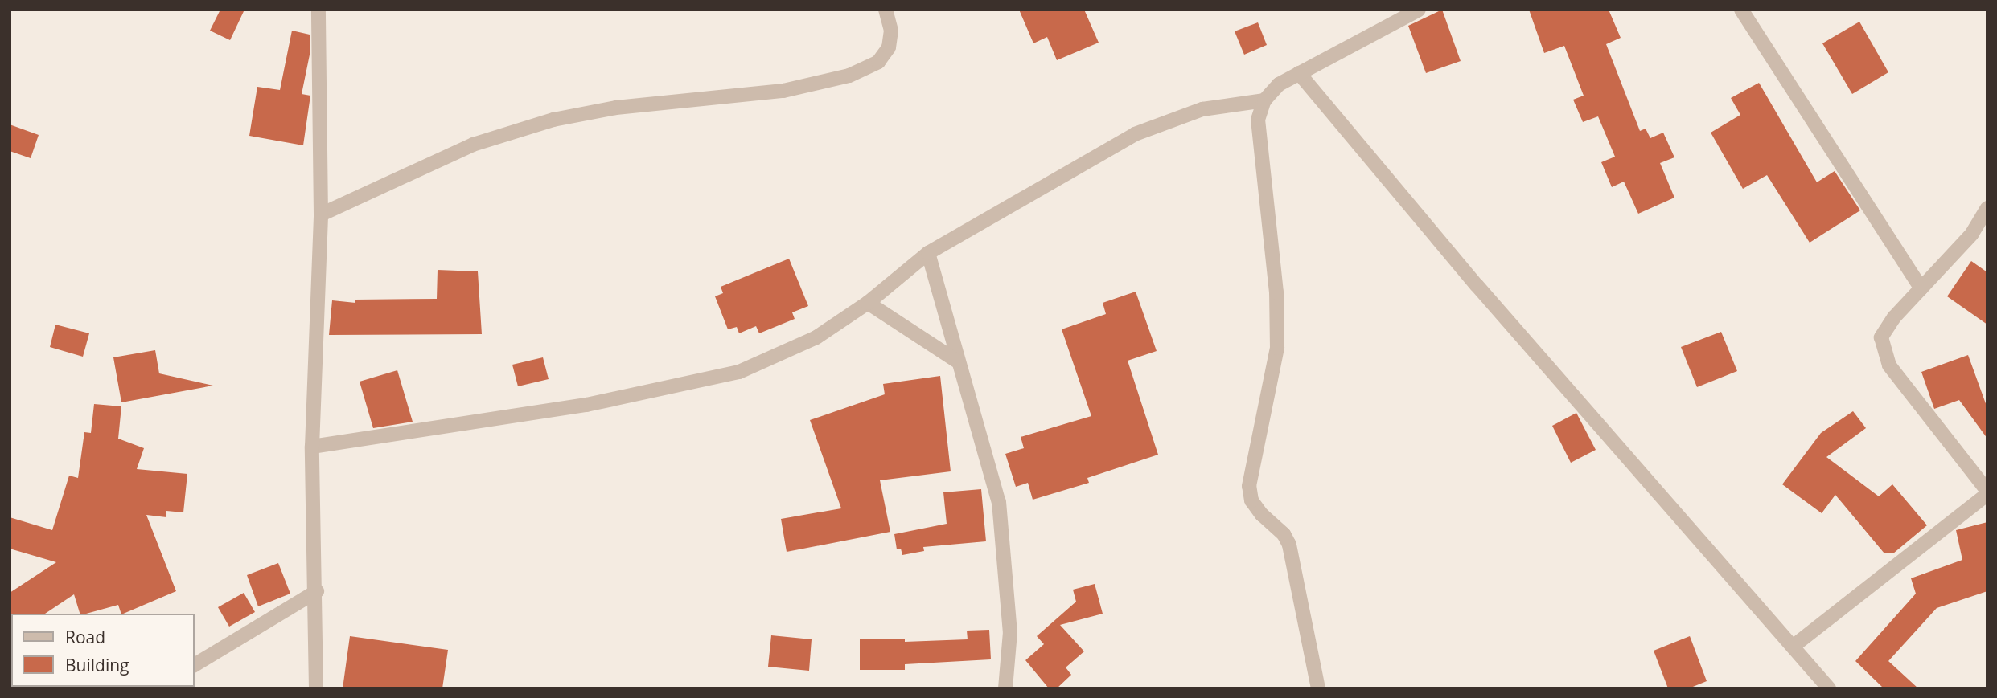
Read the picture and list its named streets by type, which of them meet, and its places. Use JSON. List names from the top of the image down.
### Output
{
  "legend": ["Road", "Building"]
}
